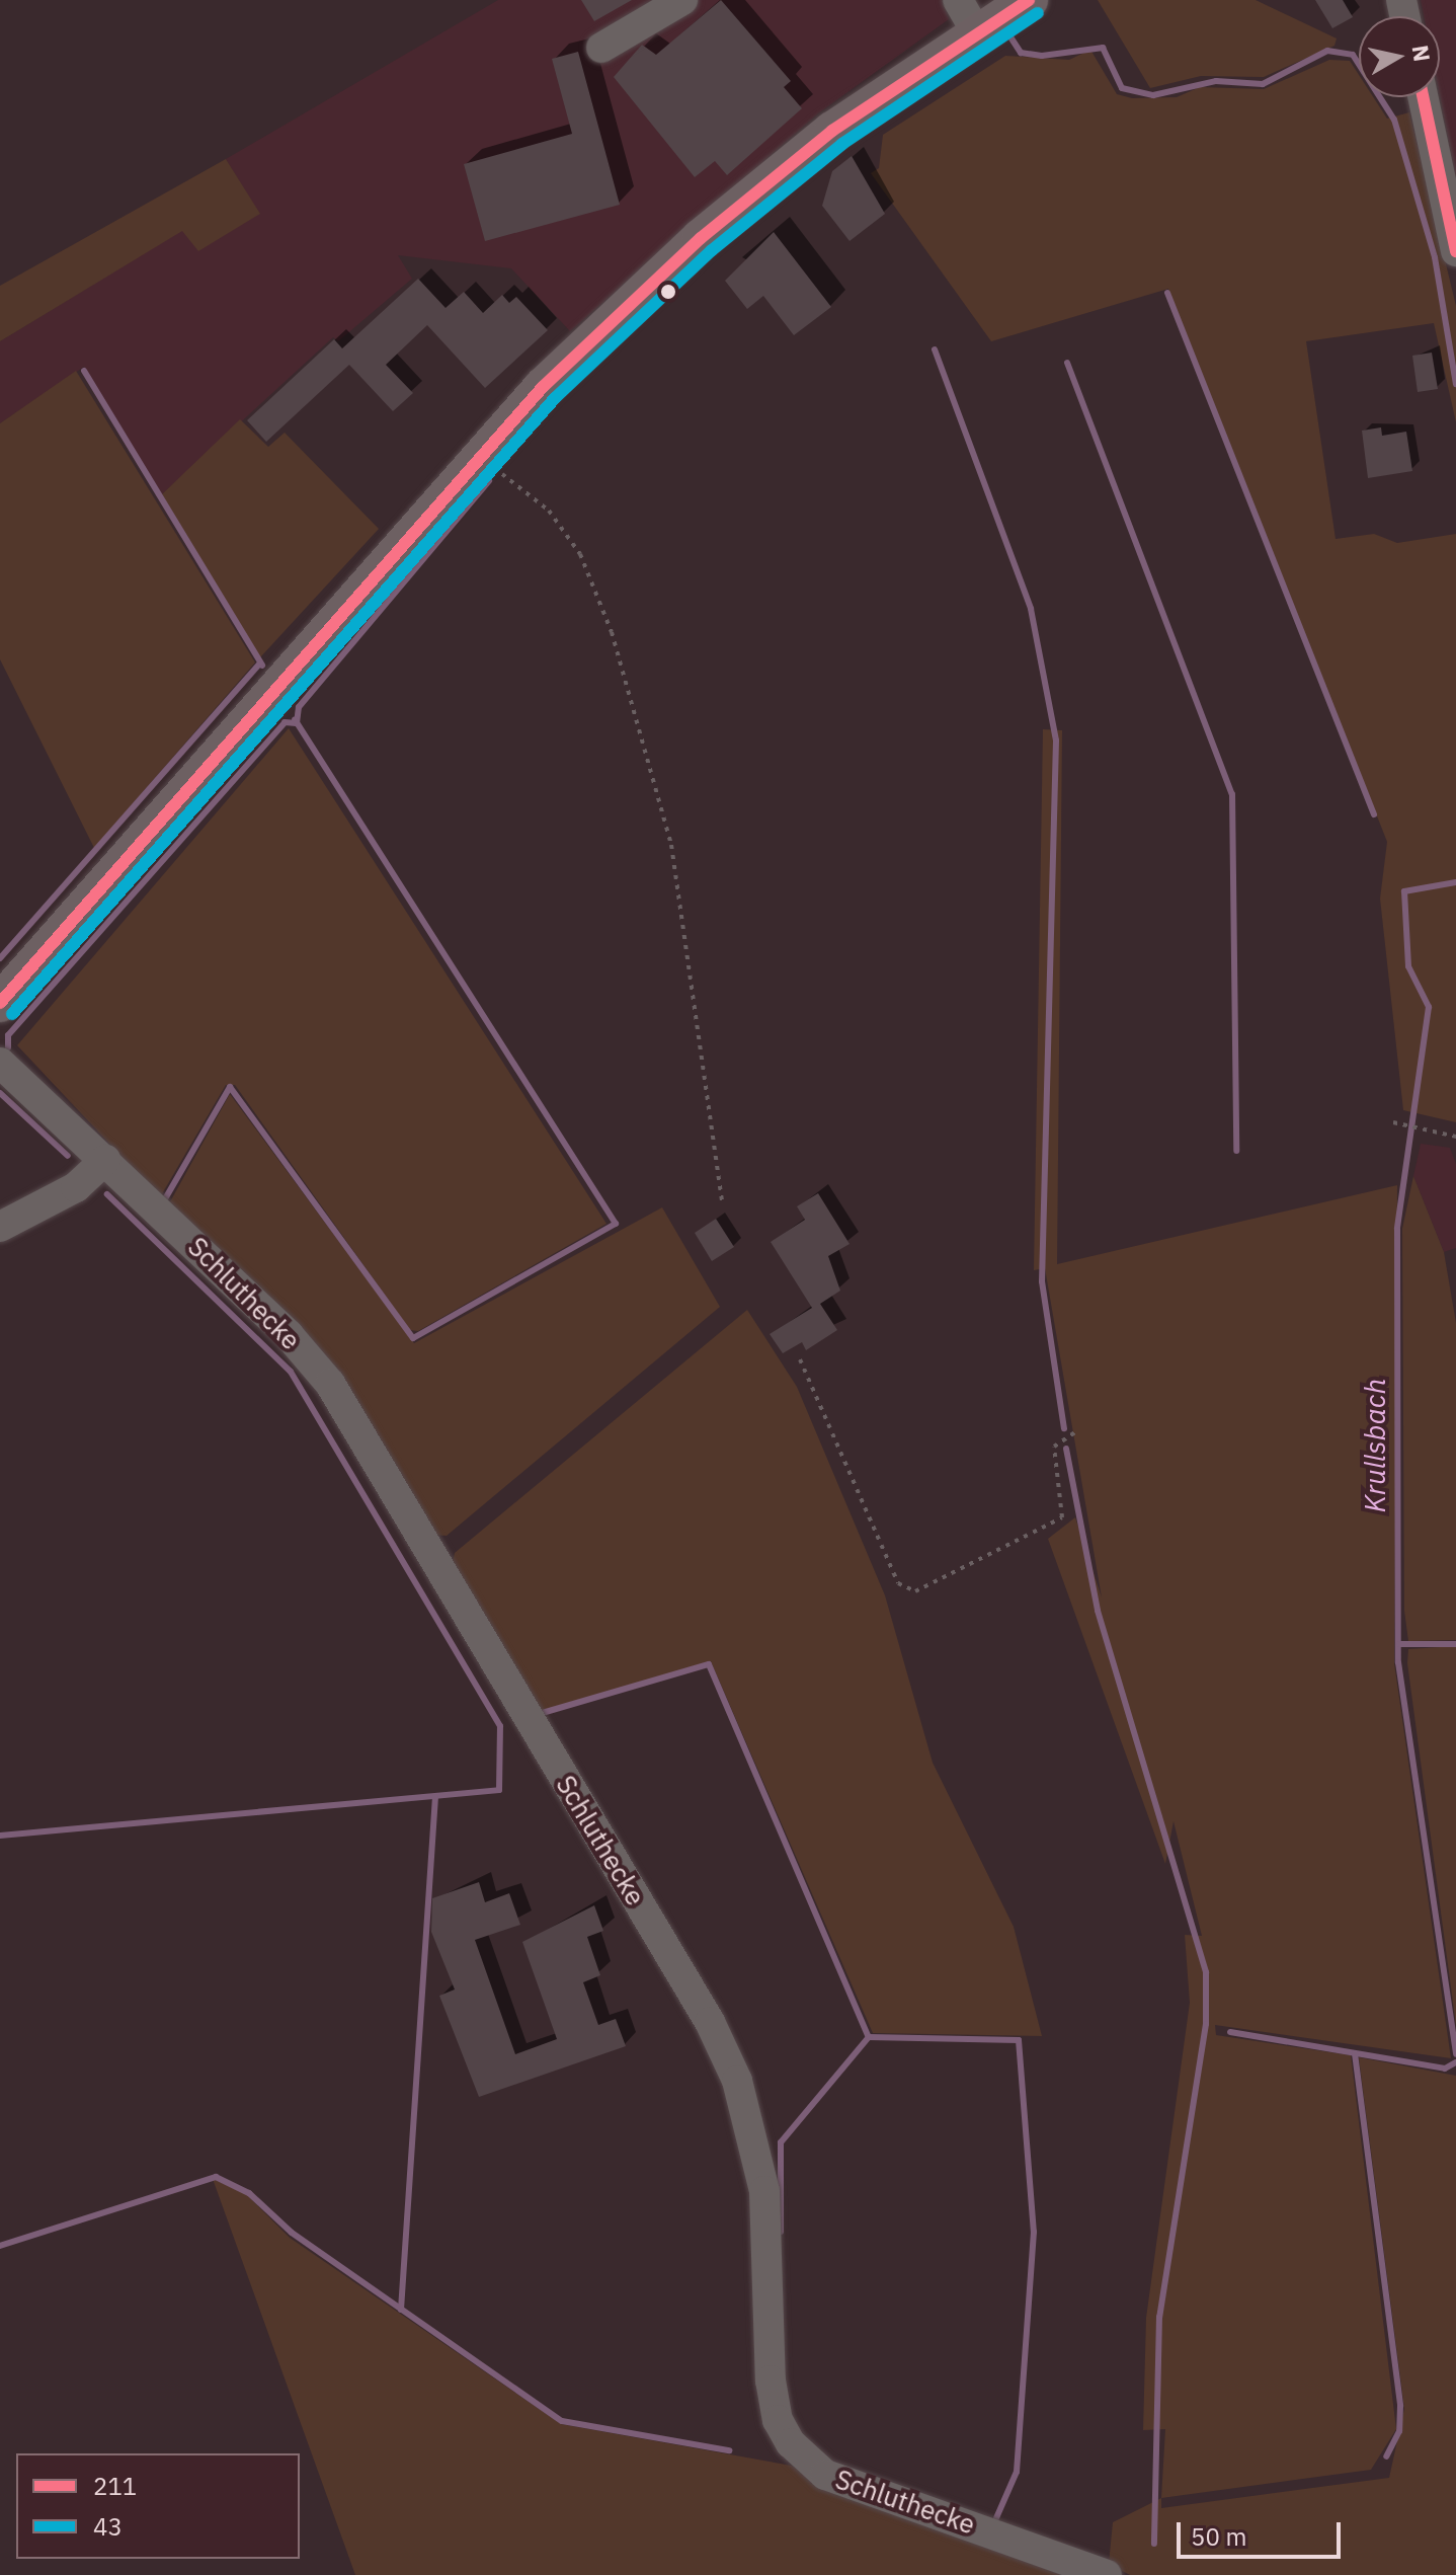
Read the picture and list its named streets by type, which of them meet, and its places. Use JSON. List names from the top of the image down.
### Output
{
  "streets": {
    "street": ["Schluthecke"]
  },
  "water": ["Krullsbach"],
  "lines": ["transit line 211", "transit line 43"],
  "legend": ["211", "43"],
  "scale_bar": "50 m",
  "north": "right"
}
